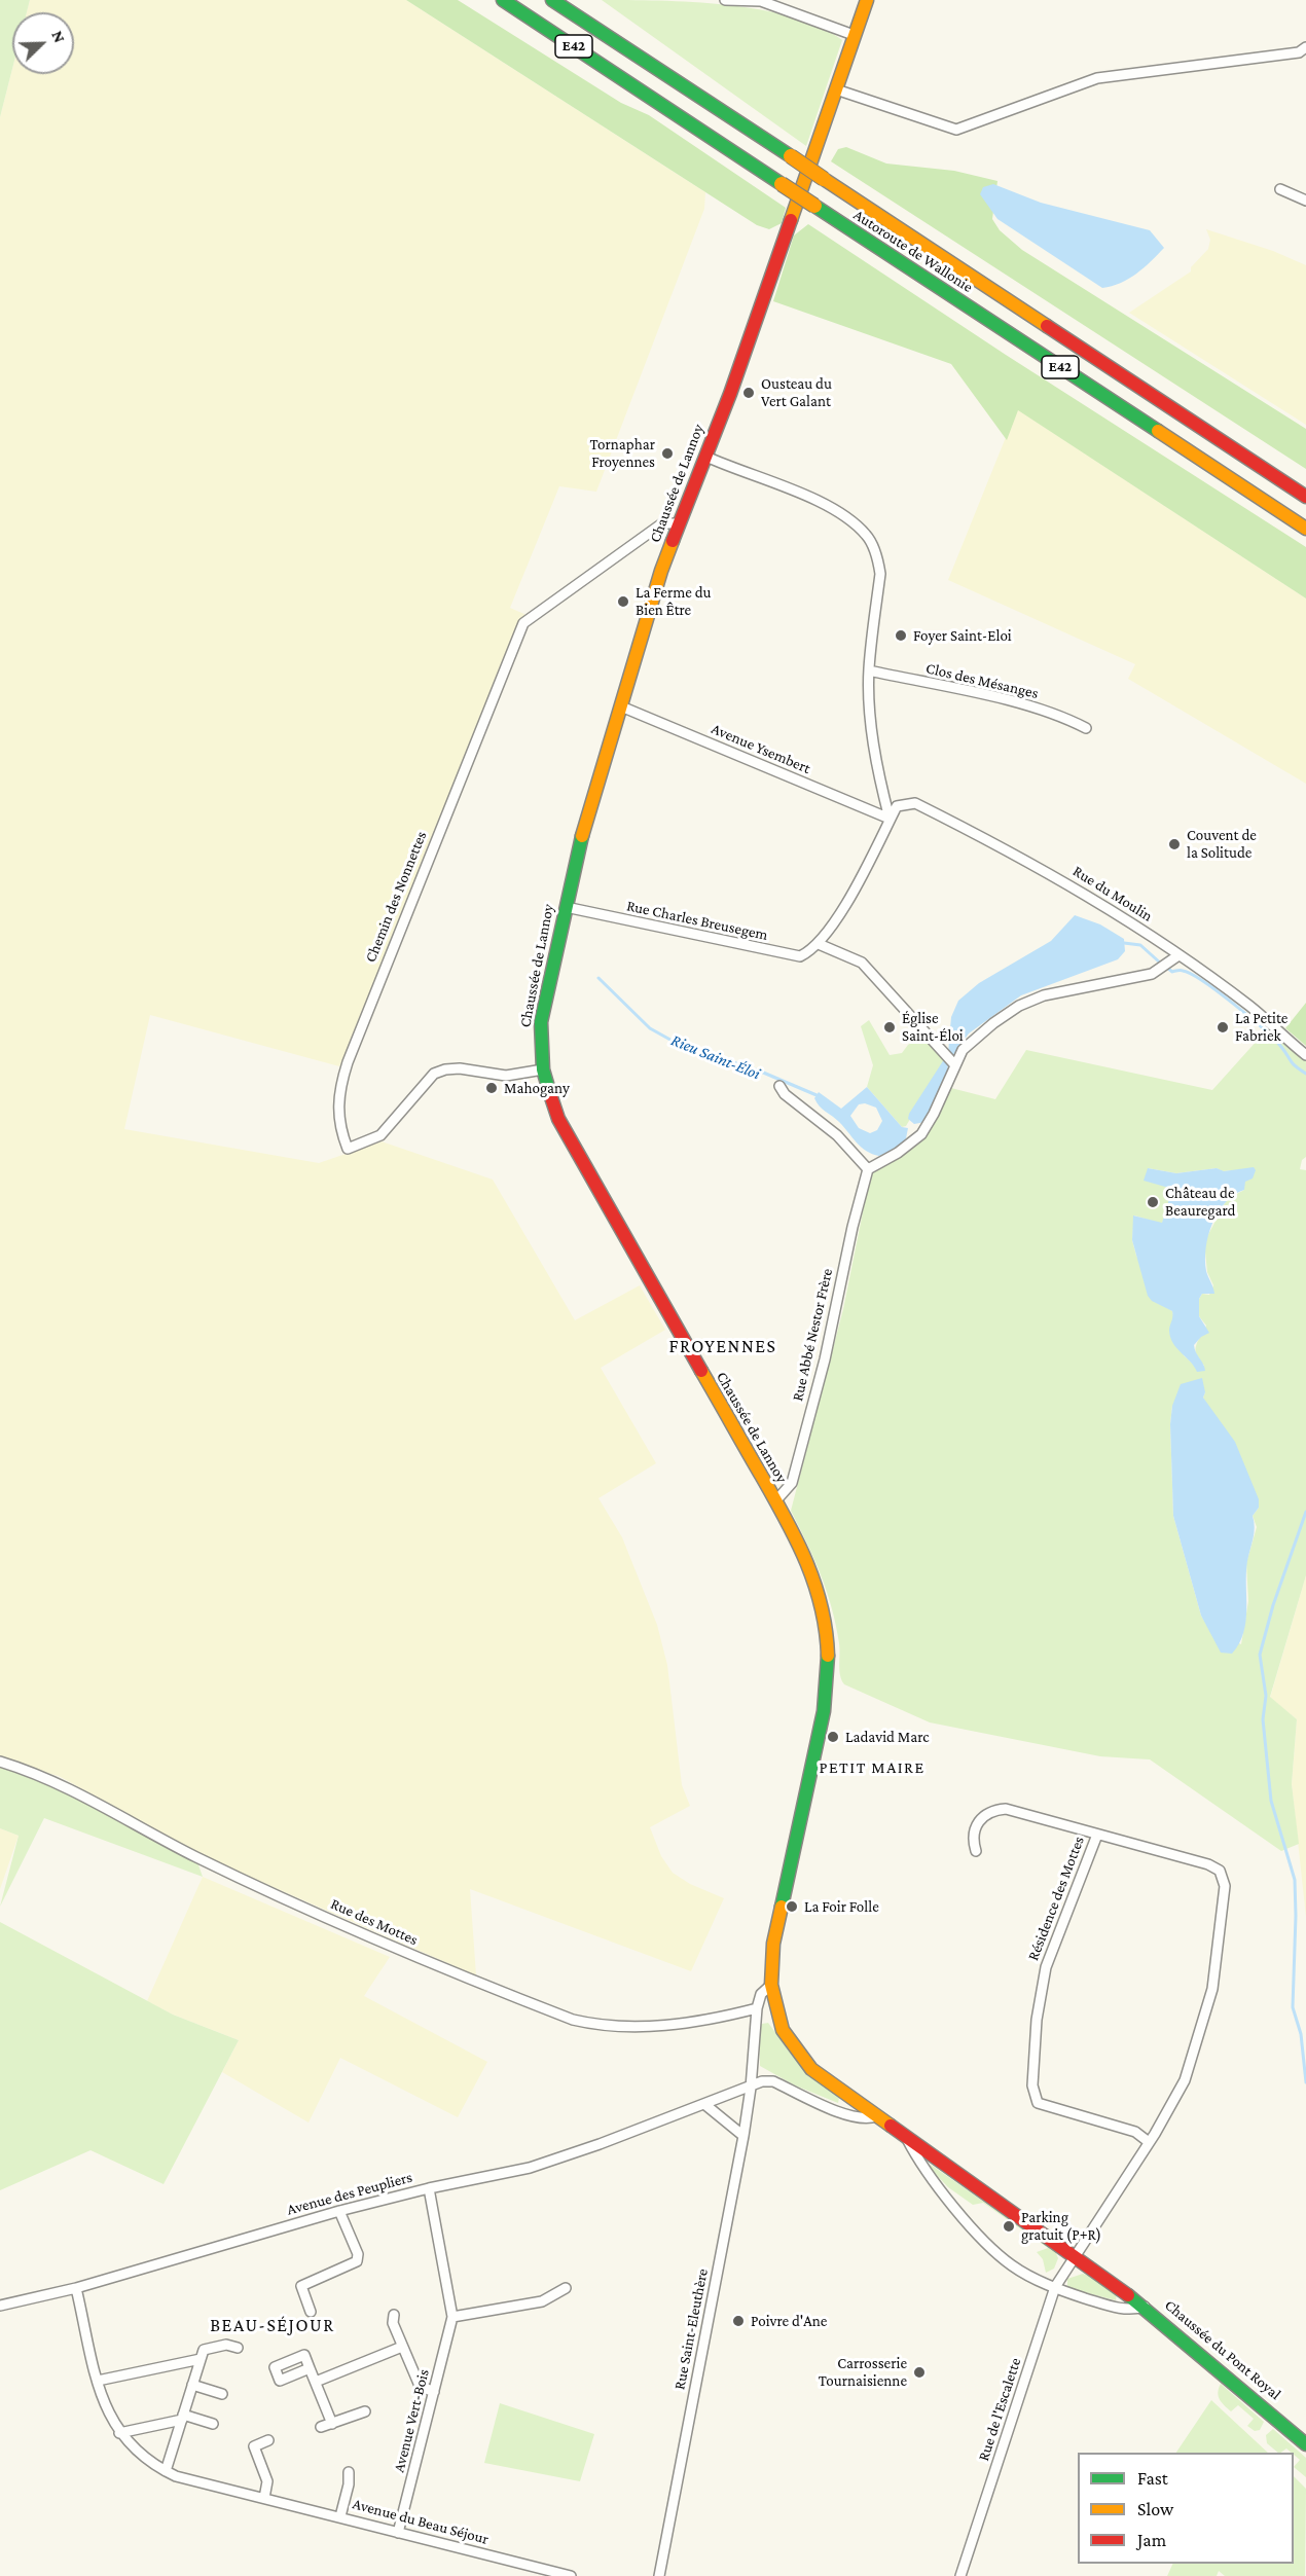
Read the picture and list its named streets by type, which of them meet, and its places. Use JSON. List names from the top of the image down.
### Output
{
  "streets": {
    "main road": [
      "E42",
      "Autoroute de Wallonie",
      "Chaussée de Lannoy",
      "Chaussée du Pont Royal"
    ],
    "street": [
      "Clos des Mésanges",
      "Avenue Ysembert",
      "Rue du Moulin",
      "Chemin des Nonnettes",
      "Rue Charles Breusegem",
      "Rue Abbé Nestor Frère",
      "Résidence des Mottes",
      "Rue des Mottes",
      "Avenue des Peupliers",
      "Rue Saint-Eleuthère",
      "Rue de l'Escalette",
      "Avenue Vert-Bois",
      "Avenue du Beau Séjour"
    ]
  },
  "crossings": [
    ["Chaussée de Lannoy", "Avenue Ysembert"],
    ["Chaussée de Lannoy", "Chemin des Nonnettes"],
    ["Chaussée de Lannoy", "Rue Charles Breusegem"],
    ["Chaussée de Lannoy", "Rue Abbé Nestor Frère"],
    ["Chaussée de Lannoy", "Chaussée du Pont Royal"],
    ["Avenue Ysembert", "Rue du Moulin"],
    ["Avenue des Peupliers", "Rue Saint-Eleuthère"],
    ["Avenue des Peupliers", "Chaussée du Pont Royal"],
    ["Avenue des Peupliers", "Avenue Vert-Bois"],
    ["Avenue des Peupliers", "Avenue du Beau Séjour"],
    ["Chaussée du Pont Royal", "Rue de l'Escalette"],
    ["Avenue Vert-Bois", "Avenue du Beau Séjour"]
  ],
  "districts": ["FROYENNES", "PETIT MAIRE", "BEAU-SÉJOUR"],
  "water": ["Rieu Saint-Éloi"],
  "places": [
    "Ousteau du Vert Galant",
    "Tornaphar Froyennes",
    "La Ferme du Bien Être",
    "Foyer Saint-Eloi",
    "Couvent de la Solitude",
    "Église Saint-Éloi",
    "La Petite Fabriek",
    "Mahogany",
    "Château de Beauregard",
    "Ladavid Marc",
    "La Foir Folle",
    "Parking gratuit (P+R)",
    "Poivre d'Ane",
    "Carrosserie Tournaisienne"
  ],
  "legend": ["Fast", "Slow", "Jam"],
  "north": "top right"
}
